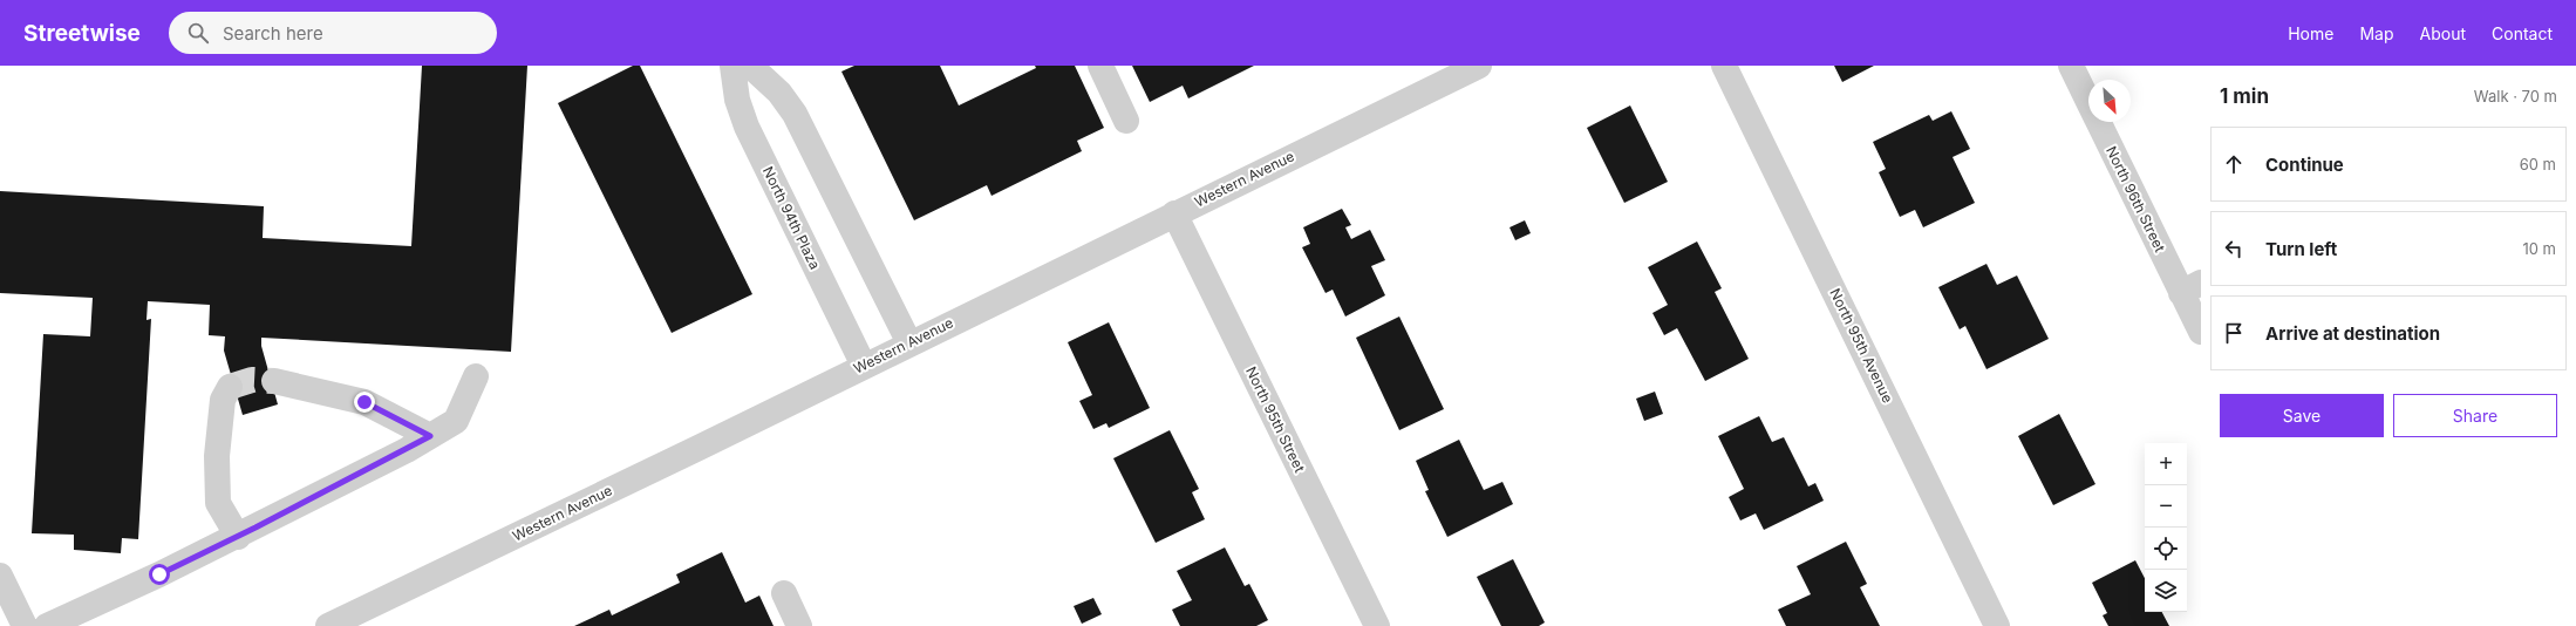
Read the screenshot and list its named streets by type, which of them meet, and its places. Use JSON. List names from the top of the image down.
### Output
{
  "streets": {
    "street": [
      "Western Avenue",
      "North 96th Street",
      "North 94th Plaza",
      "North 95th Avenue",
      "North 95th Street"
    ]
  },
  "crossings": [
    ["Western Avenue", "North 94th Plaza"],
    ["Western Avenue", "North 95th Street"]
  ],
  "north": "bottom right",
  "page": {
    "header": "Streetwise",
    "search": "Search here",
    "nav": [
      "Home",
      "Map",
      "About",
      "Contact"
    ],
    "heading": ["1 min", "Walk · 70 m"],
    "list": [
      ["Continue", "60 m"],
      ["Turn left", "10 m"],
      "Arrive at destination"
    ],
    "buttons": ["Save", "Share"],
    "map_buttons": ["+", "−"]
  }
}
